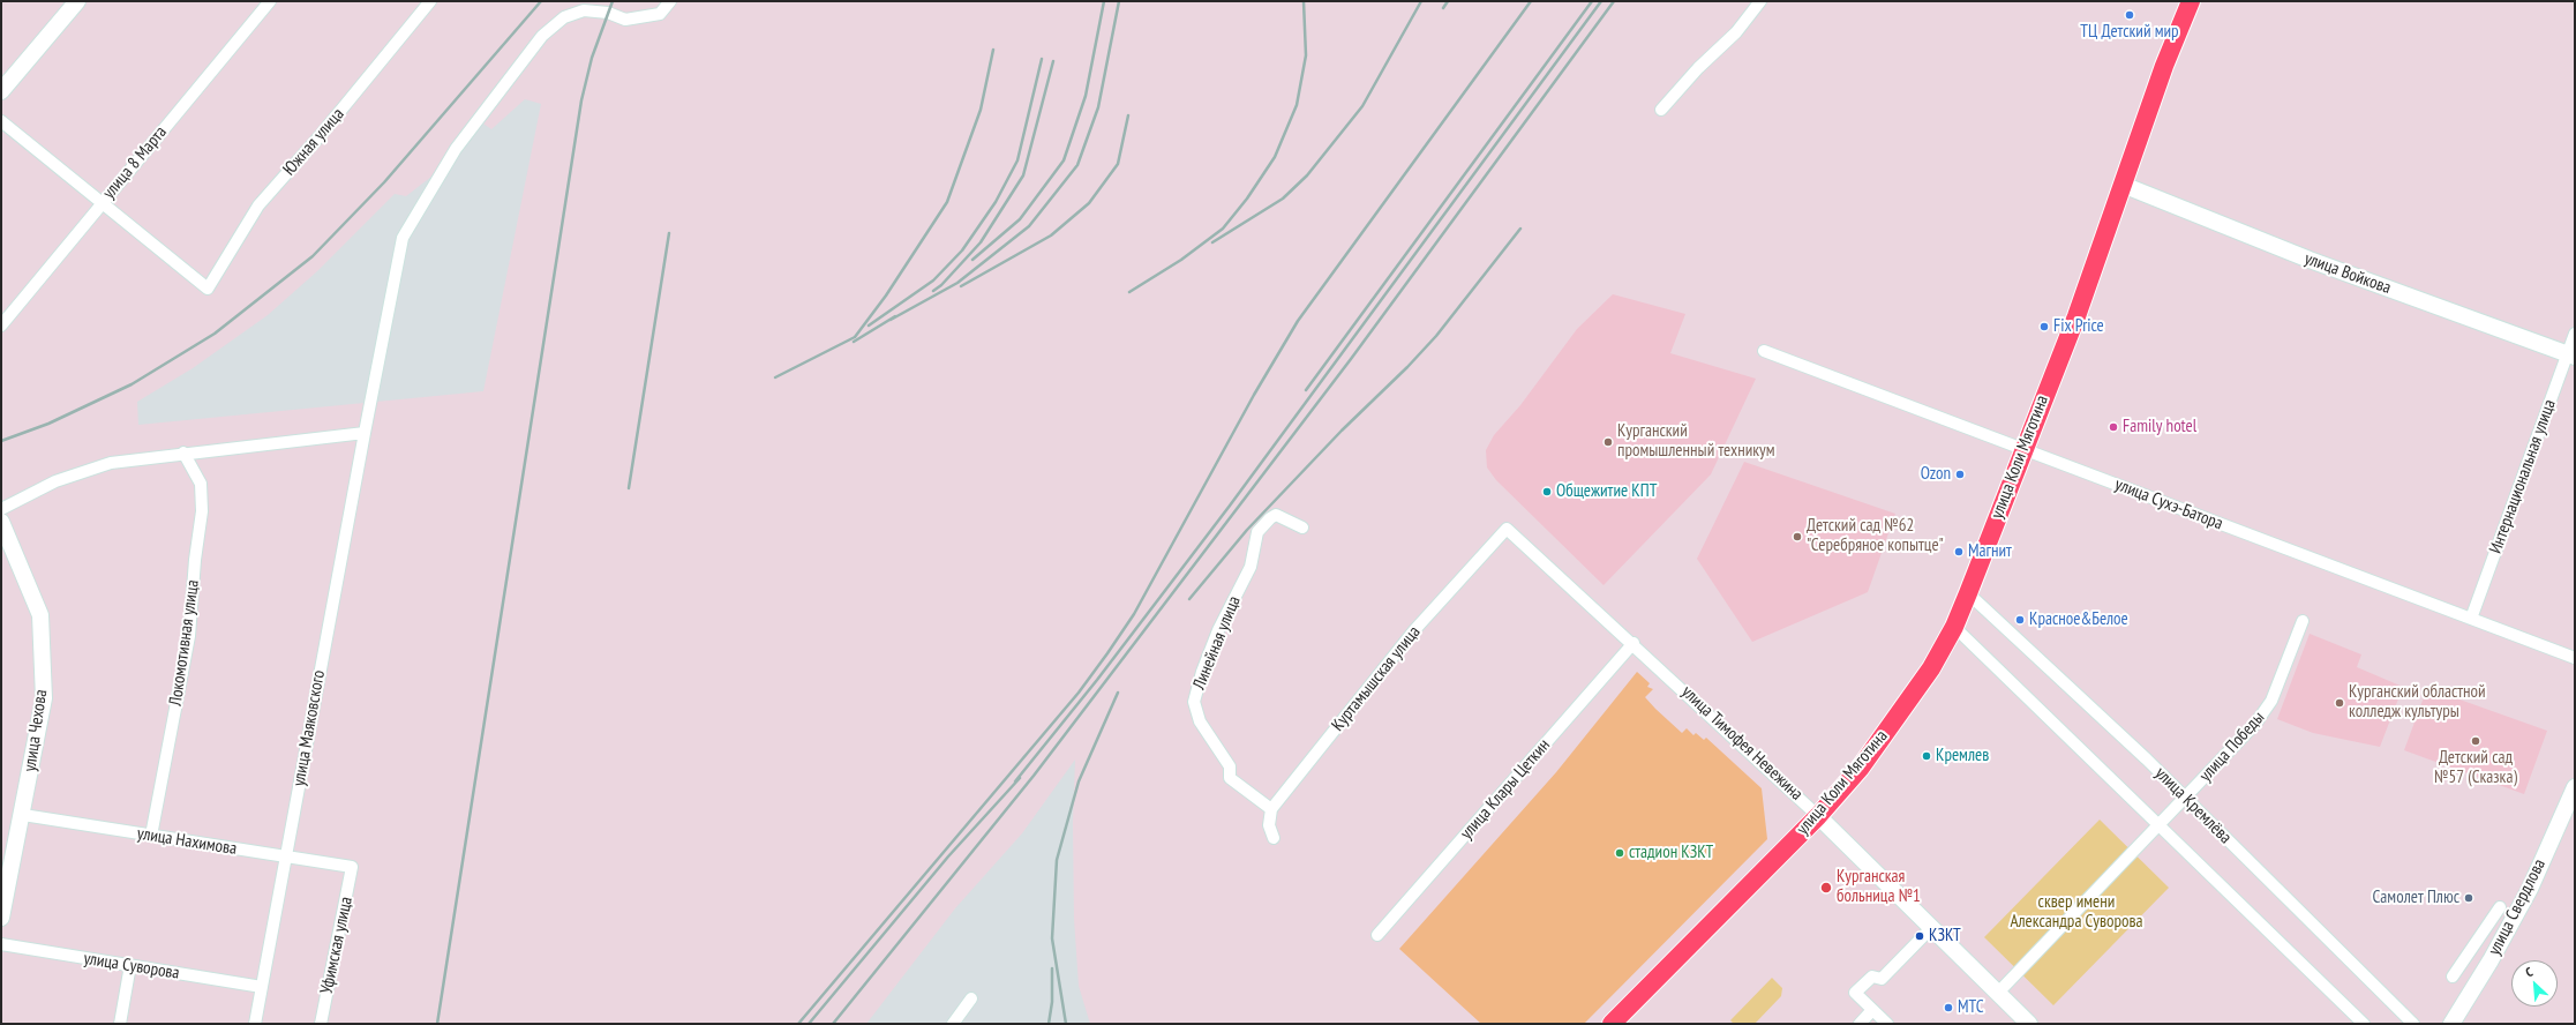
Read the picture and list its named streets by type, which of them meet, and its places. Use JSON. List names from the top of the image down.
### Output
{
  "streets": {
    "main road": ["улица Коли Мяготина"],
    "street": [
      "Южная улица",
      "улица 8 Марта",
      "улица Войкова",
      "Интернациональная улица",
      "улица Сухэ-Батора",
      "Локомотивная улица",
      "Линейная улица",
      "Куртамышская улица",
      "улица Маяковского",
      "улица Чехова",
      "улица Тимофея Невежина",
      "улица Победы",
      "улица Клары Цеткин",
      "улица Кремлёва",
      "улица Нахимова",
      "улица Свердлова",
      "Уфимская улица",
      "улица Суворова"
    ]
  },
  "crossings": [
    ["Южная улица", "улица 8 Марта"],
    ["улица Войкова", "улица Коли Мяготина"],
    ["улица Войкова", "Интернациональная улица"],
    ["улица Коли Мяготина", "улица Сухэ-Батора"],
    ["улица Коли Мяготина", "улица Тимофея Невежина"],
    ["улица Коли Мяготина", "улица Кремлёва"],
    ["Интернациональная улица", "улица Сухэ-Батора"],
    ["Локомотивная улица", "улица Нахимова"],
    ["Линейная улица", "Куртамышская улица"],
    ["Куртамышская улица", "улица Тимофея Невежина"],
    ["улица Маяковского", "улица Нахимова"],
    ["улица Маяковского", "улица Суворова"],
    ["улица Чехова", "улица Нахимова"],
    ["улица Тимофея Невежина", "улица Победы"],
    ["улица Тимофея Невежина", "улица Клары Цеткин"],
    ["улица Победы", "улица Кремлёва"],
    ["улица Нахимова", "Уфимская улица"]
  ],
  "parks": ["сквер имени Александра Суворова"],
  "places": [
    "ТЦ Детский мир",
    "Fix Price",
    "Family hotel",
    "Курганский промышленный техникум",
    "Ozon",
    "Общежитие КПТ",
    "Детский сад №62 \"Серебряное копытце\"",
    "Магнит",
    "Красное&Белое",
    "Курганский областной колледж культуры",
    "Детский сад №57 (Сказка)",
    "Кремлев",
    "стадион КЗКТ",
    "Курганская больница №1",
    "Самолет Плюс",
    "КЗКТ",
    "МТС"
  ],
  "north": "top left"
}
